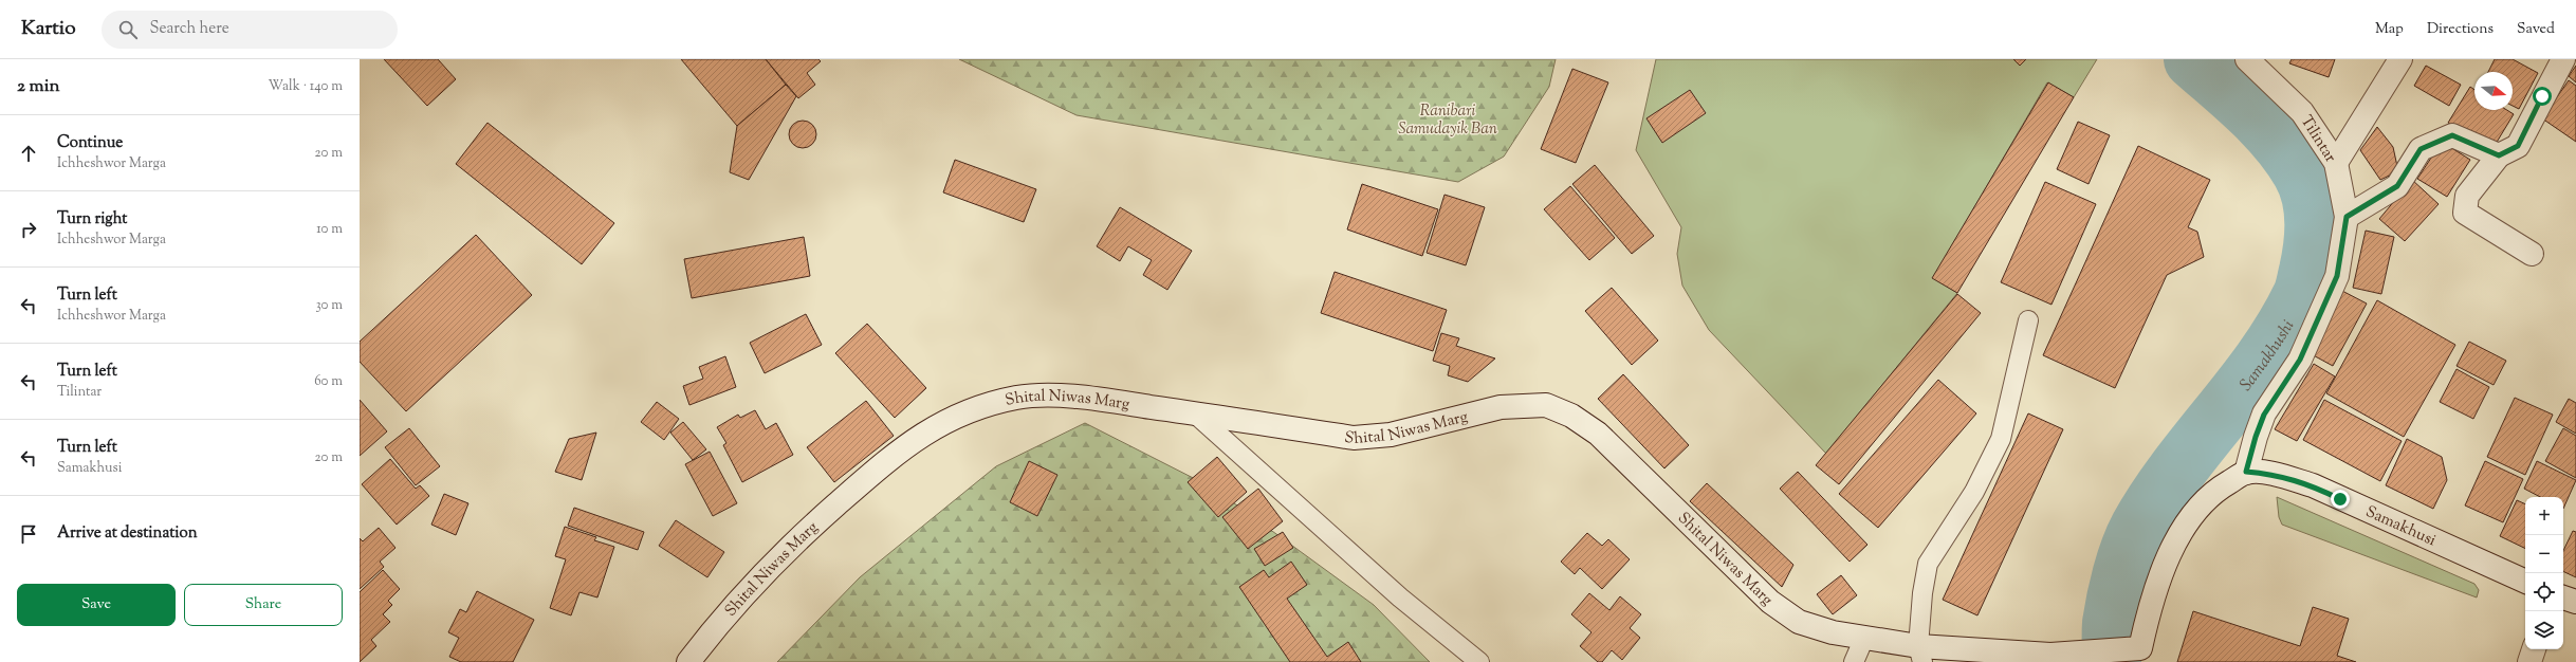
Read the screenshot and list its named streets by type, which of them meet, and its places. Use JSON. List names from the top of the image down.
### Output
{
  "streets": {
    "street": ["Tilintar", "Shital Niwas Marg", "Samakhusi"]
  },
  "crossings": [
    ["Tilintar", "Samakhusi"]
  ],
  "water": ["Samakhushi"],
  "parks": ["Ranibari Samudayik Ban"],
  "north": "right",
  "page": {
    "header": "Kartio",
    "search": "Search here",
    "nav": ["Map", "Directions", "Saved"],
    "heading": ["2 min", "Walk · 140 m"],
    "list": [
      ["Continue", "Ichheshwor Marga", "20 m"],
      ["Turn right", "Ichheshwor Marga", "10 m"],
      ["Turn left", "Ichheshwor Marga", "30 m"],
      ["Turn left", "Tilintar", "60 m"],
      ["Turn left", "Samakhusi", "20 m"],
      "Arrive at destination"
    ],
    "map_buttons": ["+", "−"],
    "buttons": ["Save", "Share"]
  }
}
